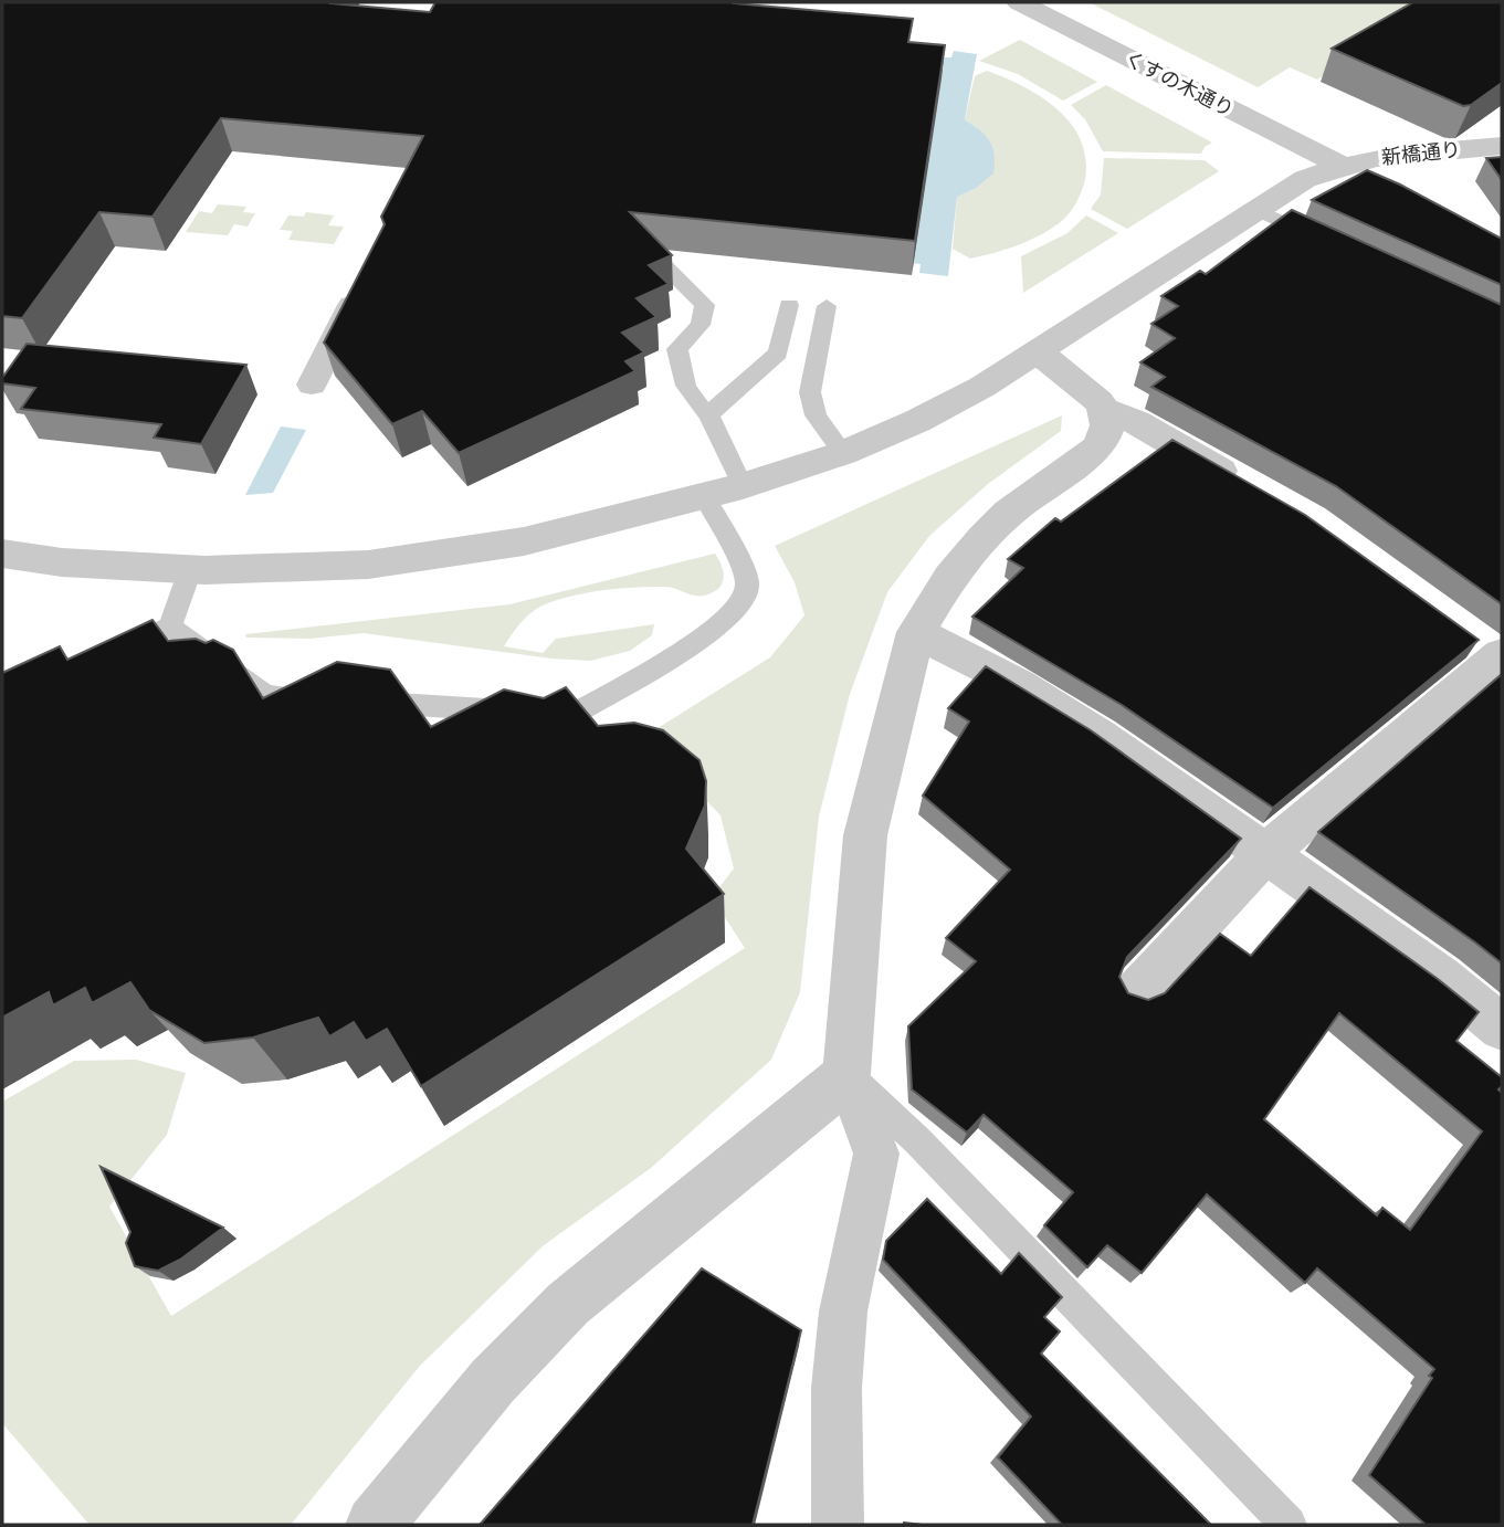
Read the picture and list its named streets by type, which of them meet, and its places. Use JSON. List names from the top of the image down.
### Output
{
  "streets": {
    "street": ["くすの木通り", "新橋通り"]
  },
  "crossings": [
    ["くすの木通り", "新橋通り"]
  ]
}
